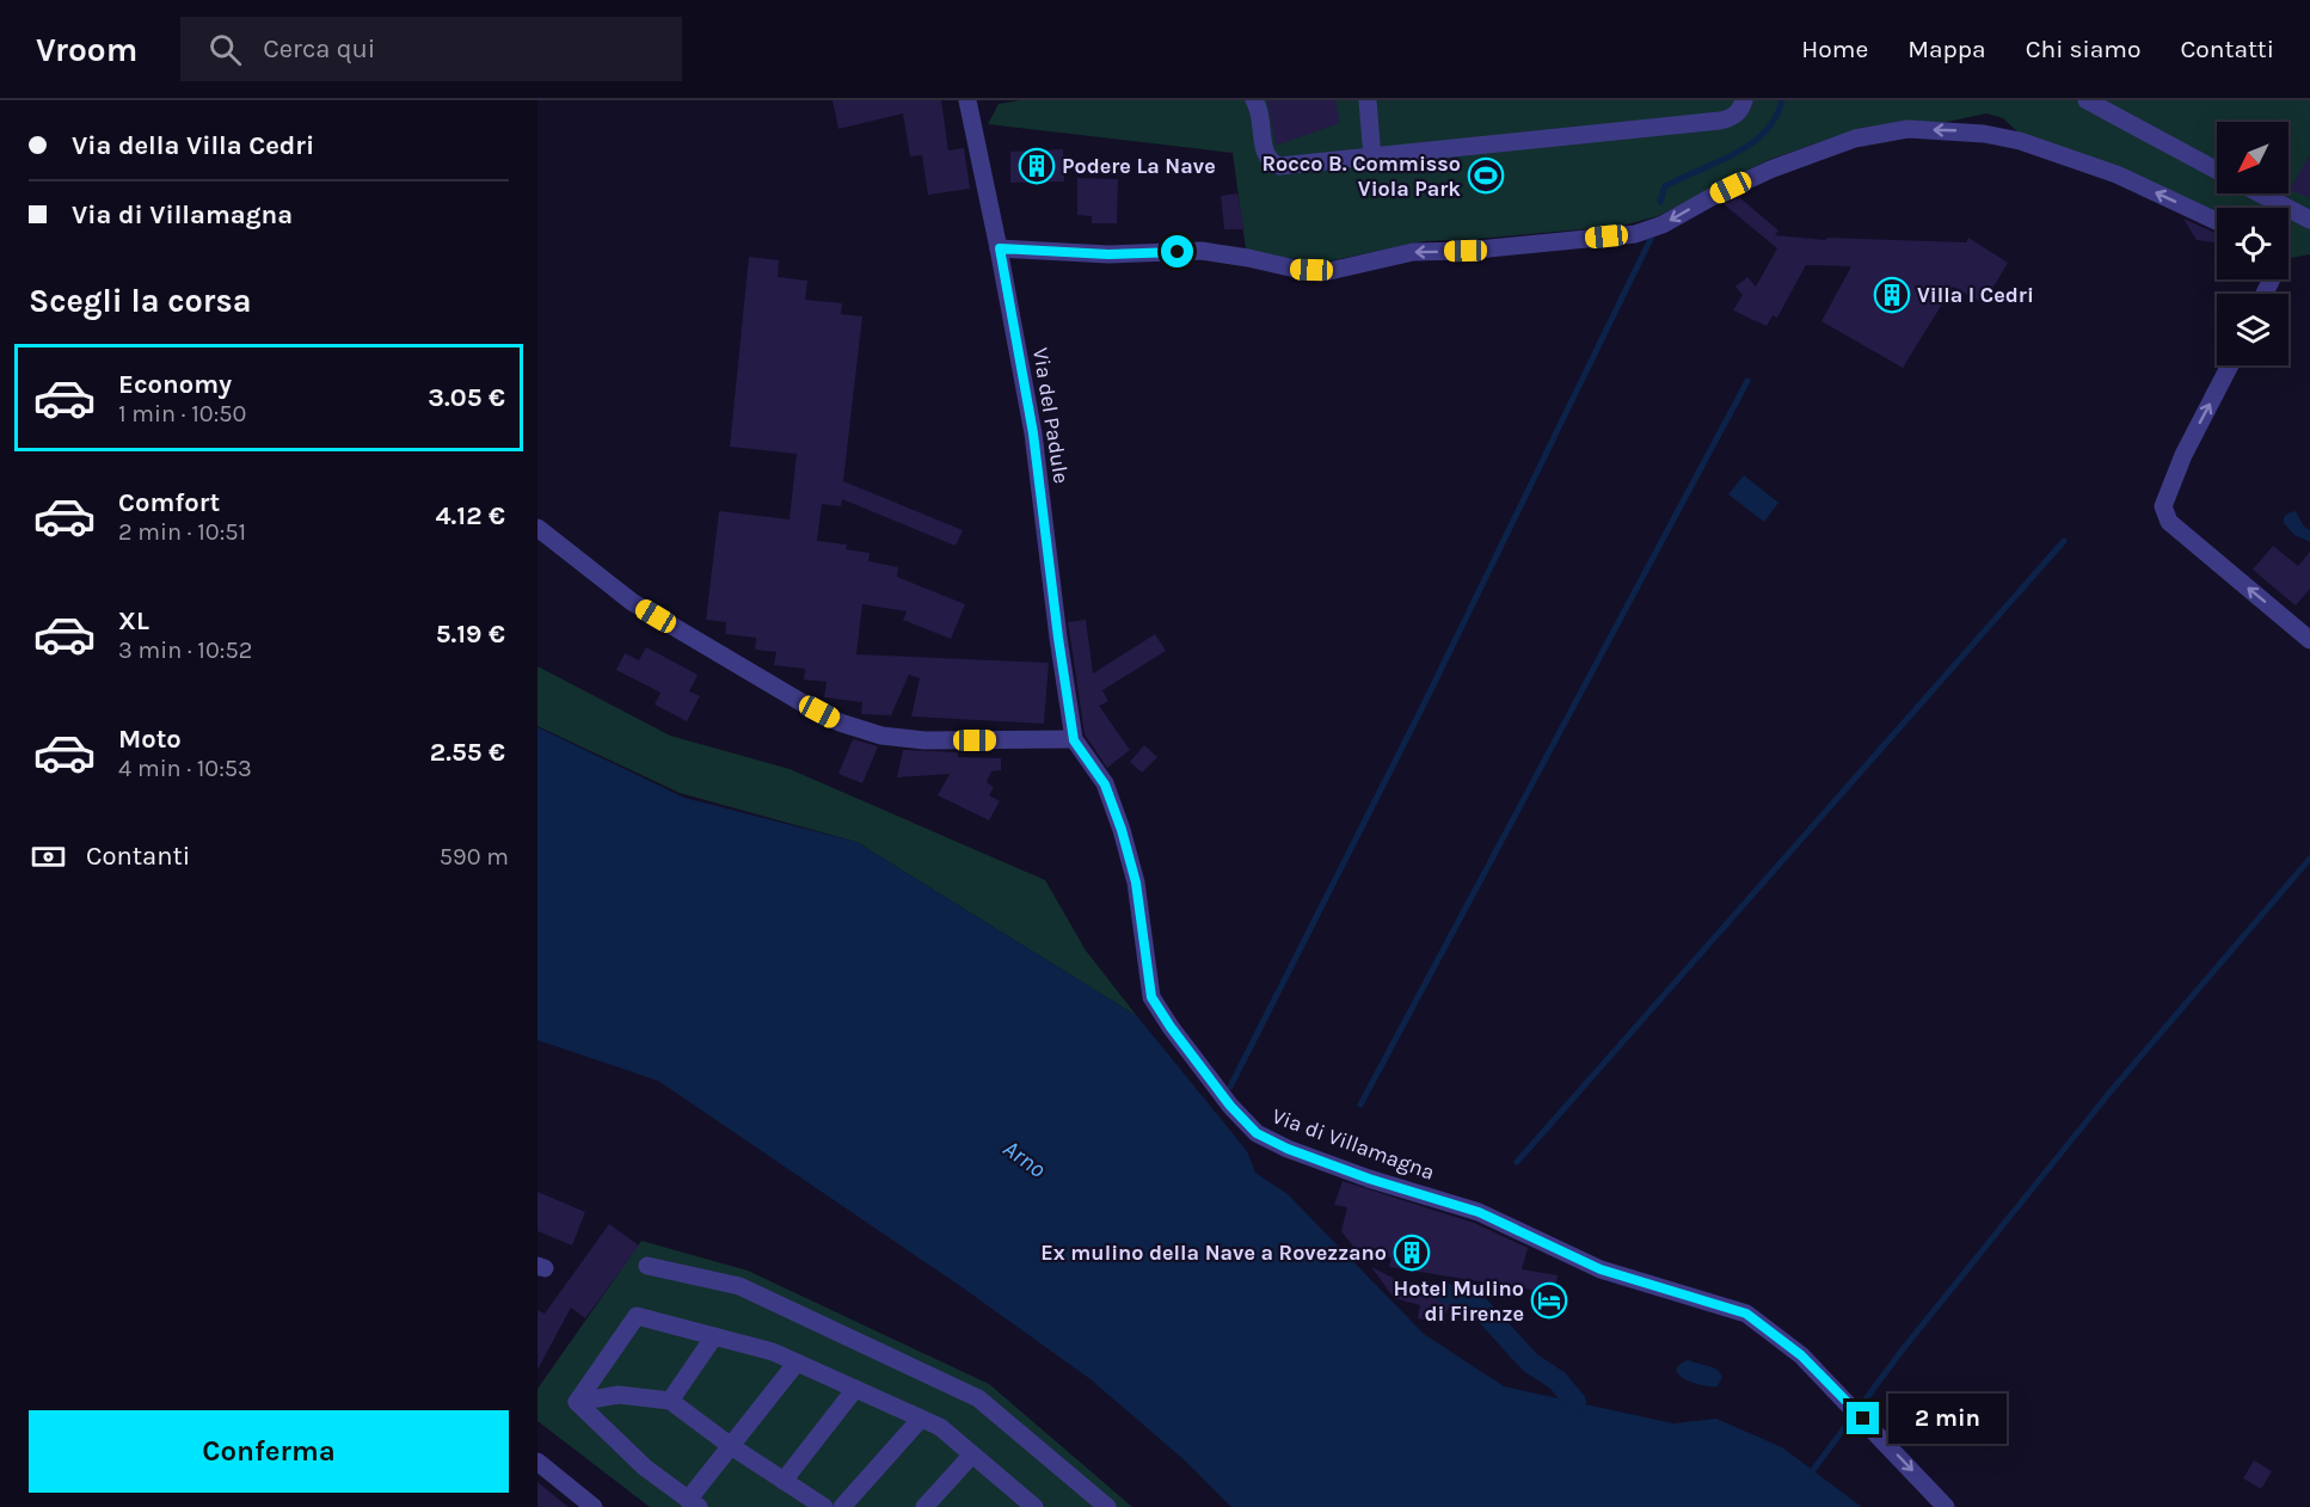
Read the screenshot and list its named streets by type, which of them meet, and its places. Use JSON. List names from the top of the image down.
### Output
{
  "streets": {
    "street": ["Via del Padule", "Via di Villamagna"]
  },
  "crossings": [
    ["Via del Padule", "Via di Villamagna"]
  ],
  "one_way": ["Via di Villamagna"],
  "water": ["Arno"],
  "places": {
    "building": ["Podere La Nave", "Villa I Cedri", "Ex mulino della Nave a Rovezzano"],
    "sports": ["Rocco B. Commisso Viola Park"],
    "hotel": ["Hotel Mulino di Firenze"]
  },
  "north": "bottom left",
  "page": {
    "header": "Vroom",
    "search": "Cerca qui",
    "nav": [
      "Home",
      "Mappa",
      "Chi siamo",
      "Contatti"
    ],
    "banner": ["Via della Villa Cedri", "Via di Villamagna"],
    "heading": "Scegli la corsa",
    "list": [
      {
        "name": "Economy",
        "note": "1 min · 10:50",
        "value": "3.05 €"
      },
      {
        "name": "Comfort",
        "note": "2 min · 10:51",
        "value": "4.12 €"
      },
      {
        "name": "XL",
        "note": "3 min · 10:52",
        "value": "5.19 €"
      },
      {
        "name": "Moto",
        "note": "4 min · 10:53",
        "value": "2.55 €"
      }
    ],
    "pay": ["Contanti", "590 m"],
    "bubble": "2 min",
    "buttons": "Conferma"
  }
}
